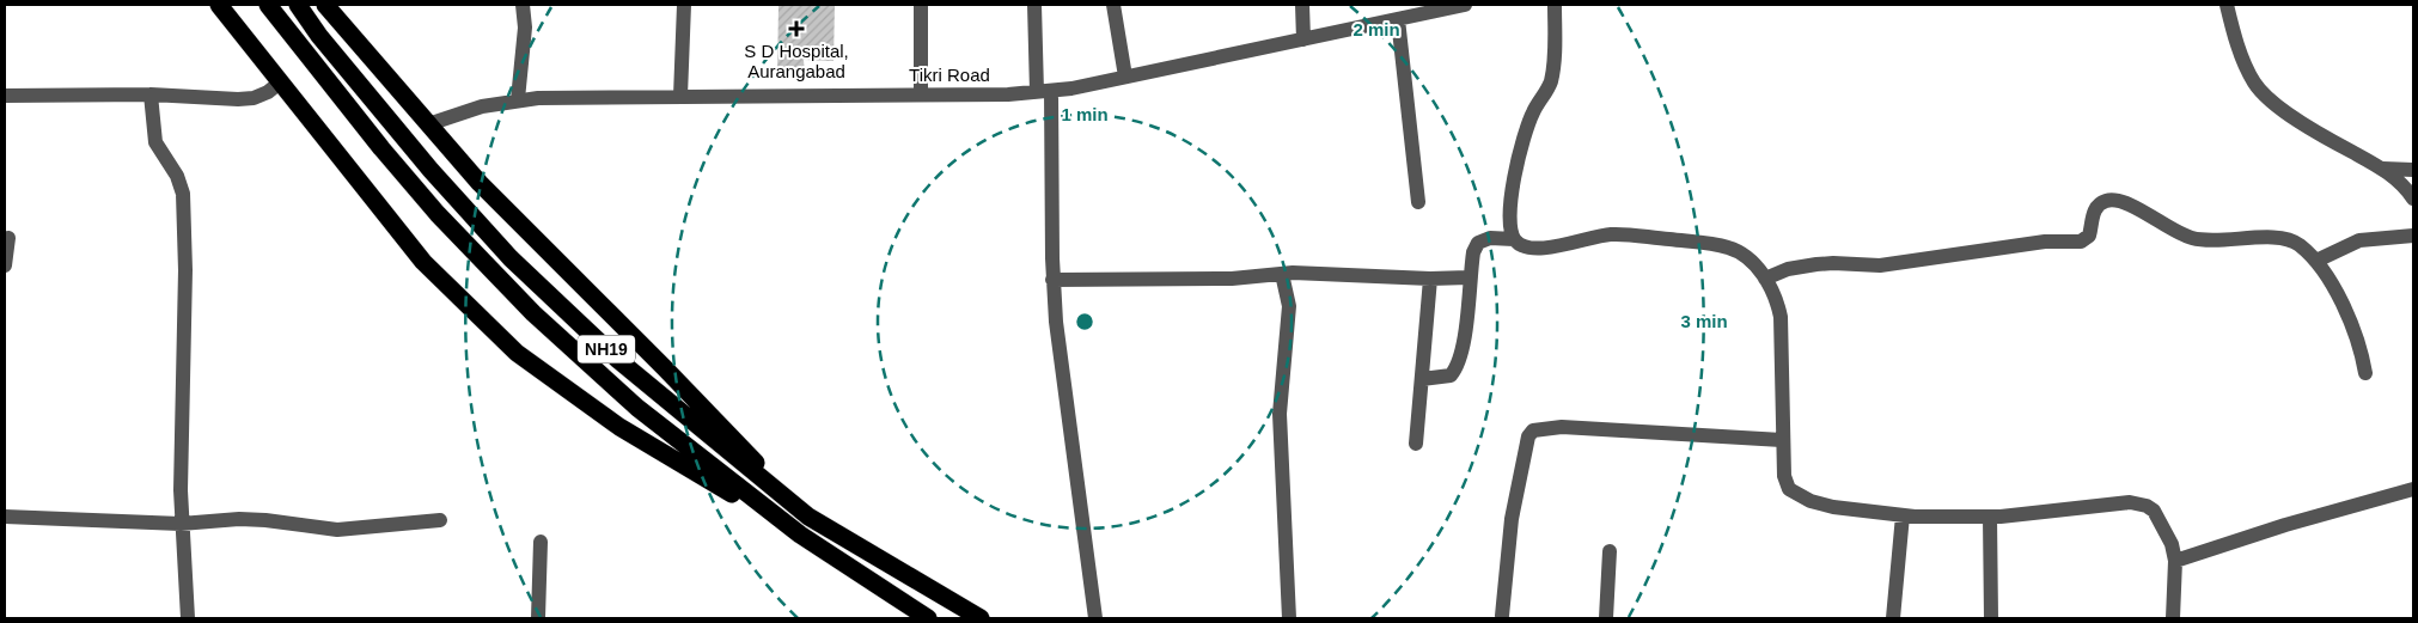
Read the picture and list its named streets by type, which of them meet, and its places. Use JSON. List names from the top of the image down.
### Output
{
  "streets": {
    "highway": ["NH19"],
    "street": ["Tikri Road"]
  },
  "places": {
    "health": ["S D Hospital, Aurangabad"]
  },
  "rings": ["2 min", "1 min", "3 min"]
}
